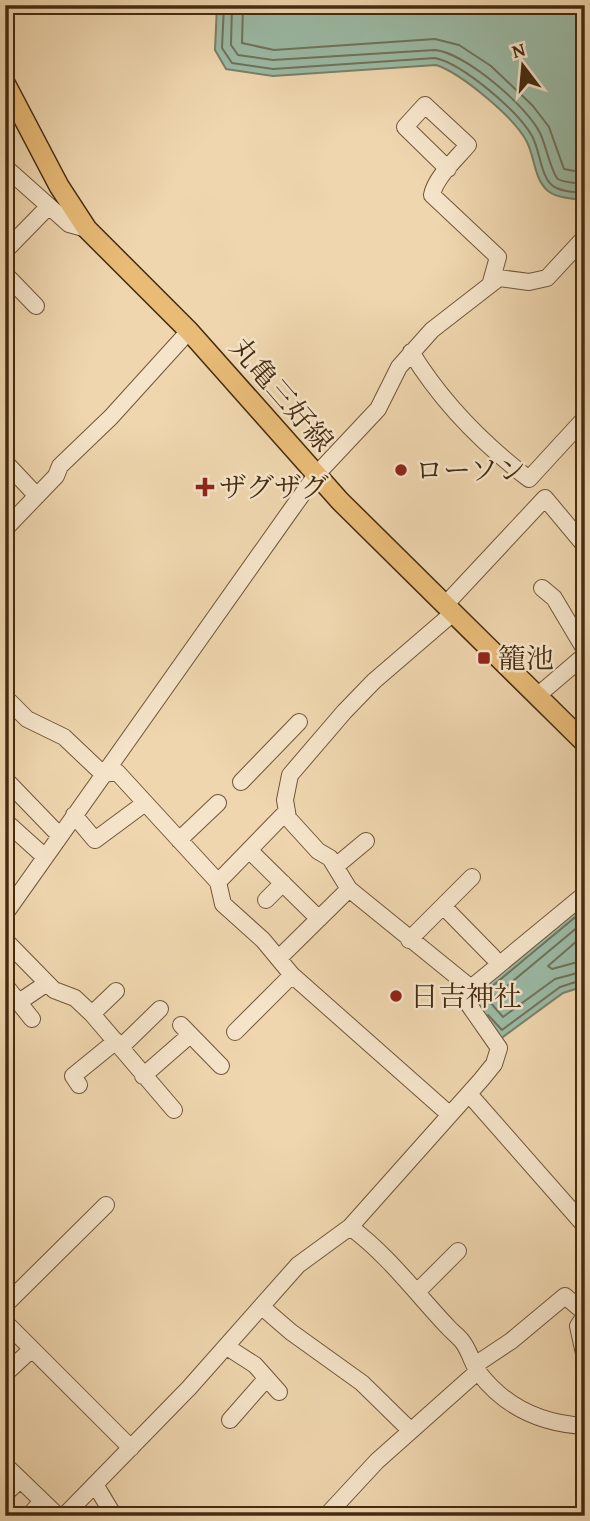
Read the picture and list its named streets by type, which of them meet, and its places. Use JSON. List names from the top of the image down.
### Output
{
  "streets": {
    "main road": ["丸亀三好線"]
  },
  "places": {
    "other": ["ローソン", "日吉神社"],
    "health": ["ザグザグ"],
    "transit": ["籠池"]
  },
  "north": "top"
}
